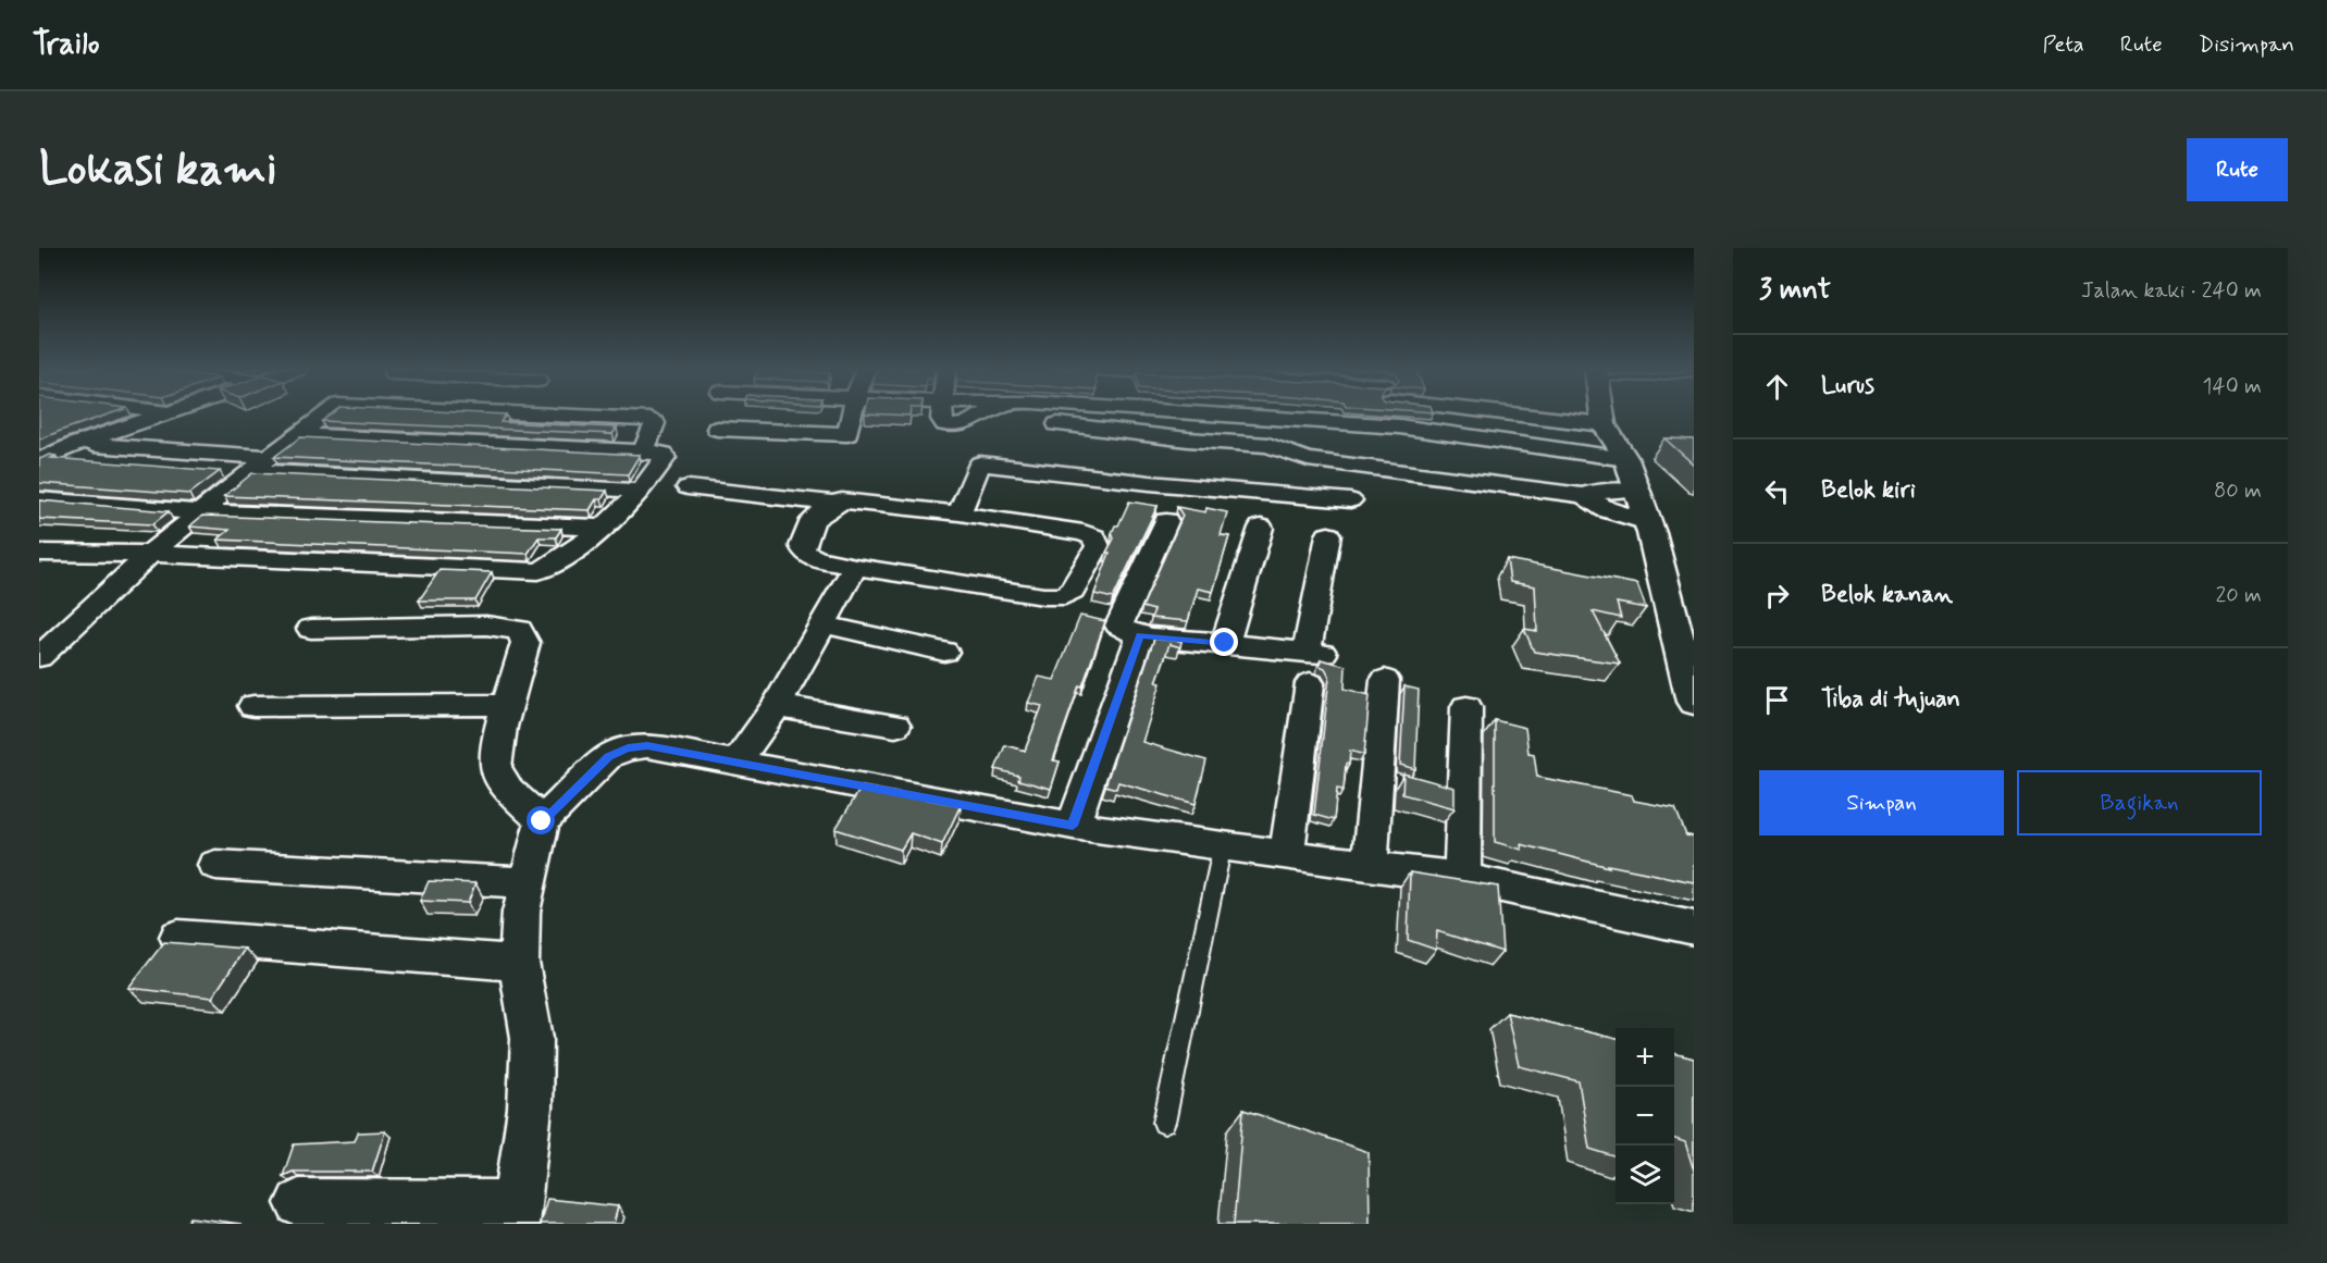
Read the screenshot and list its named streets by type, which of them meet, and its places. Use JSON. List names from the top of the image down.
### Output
{
  "page": {
    "header": "Trailo",
    "nav": ["Peta", "Rute", "Disimpan"],
    "buttons": [
      "Rute",
      ["Simpan", "Bagikan"]
    ],
    "title": "Lokasi kami",
    "heading": ["3 mnt", "Jalan kaki · 240 m"],
    "list": [
      ["Lurus", "140 m"],
      ["Belok kiri", "80 m"],
      ["Belok kanan", "20 m"],
      "Tiba di tujuan"
    ],
    "map_buttons": ["+", "−"]
  }
}
